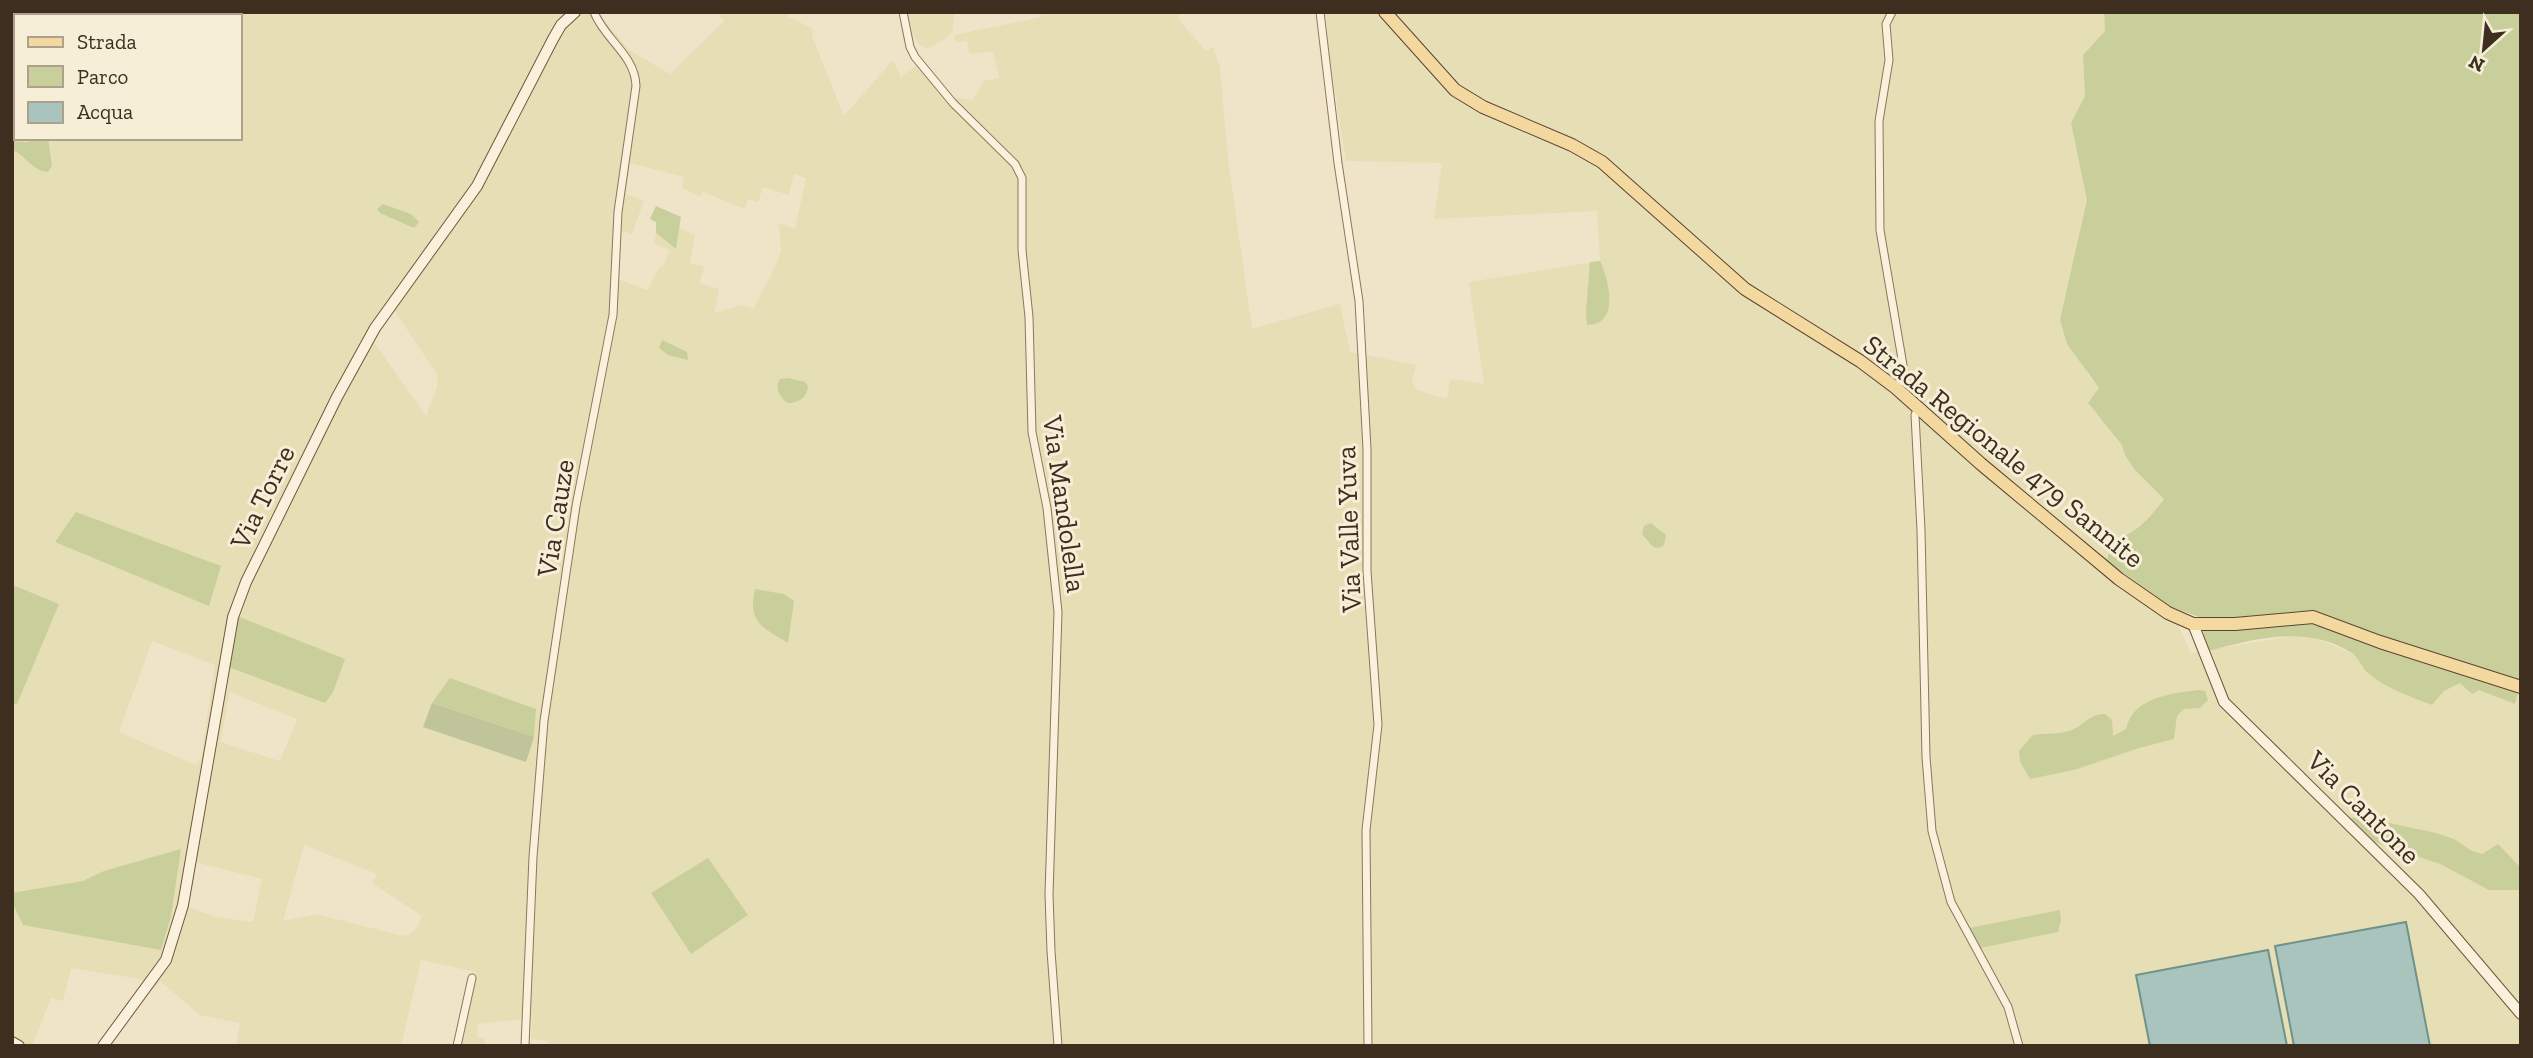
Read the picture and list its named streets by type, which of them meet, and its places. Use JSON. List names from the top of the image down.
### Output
{
  "streets": {
    "main road": ["Strada Regionale 479 Sannite", "Via Torre", "Via Cantone"],
    "street": ["Via Mandolella", "Via Cauze", "Via Valle Yuva"]
  },
  "crossings": [
    ["Strada Regionale 479 Sannite", "Via Cantone"]
  ],
  "legend": ["Strada", "Parco", "Acqua"],
  "north": "bottom left"
}
